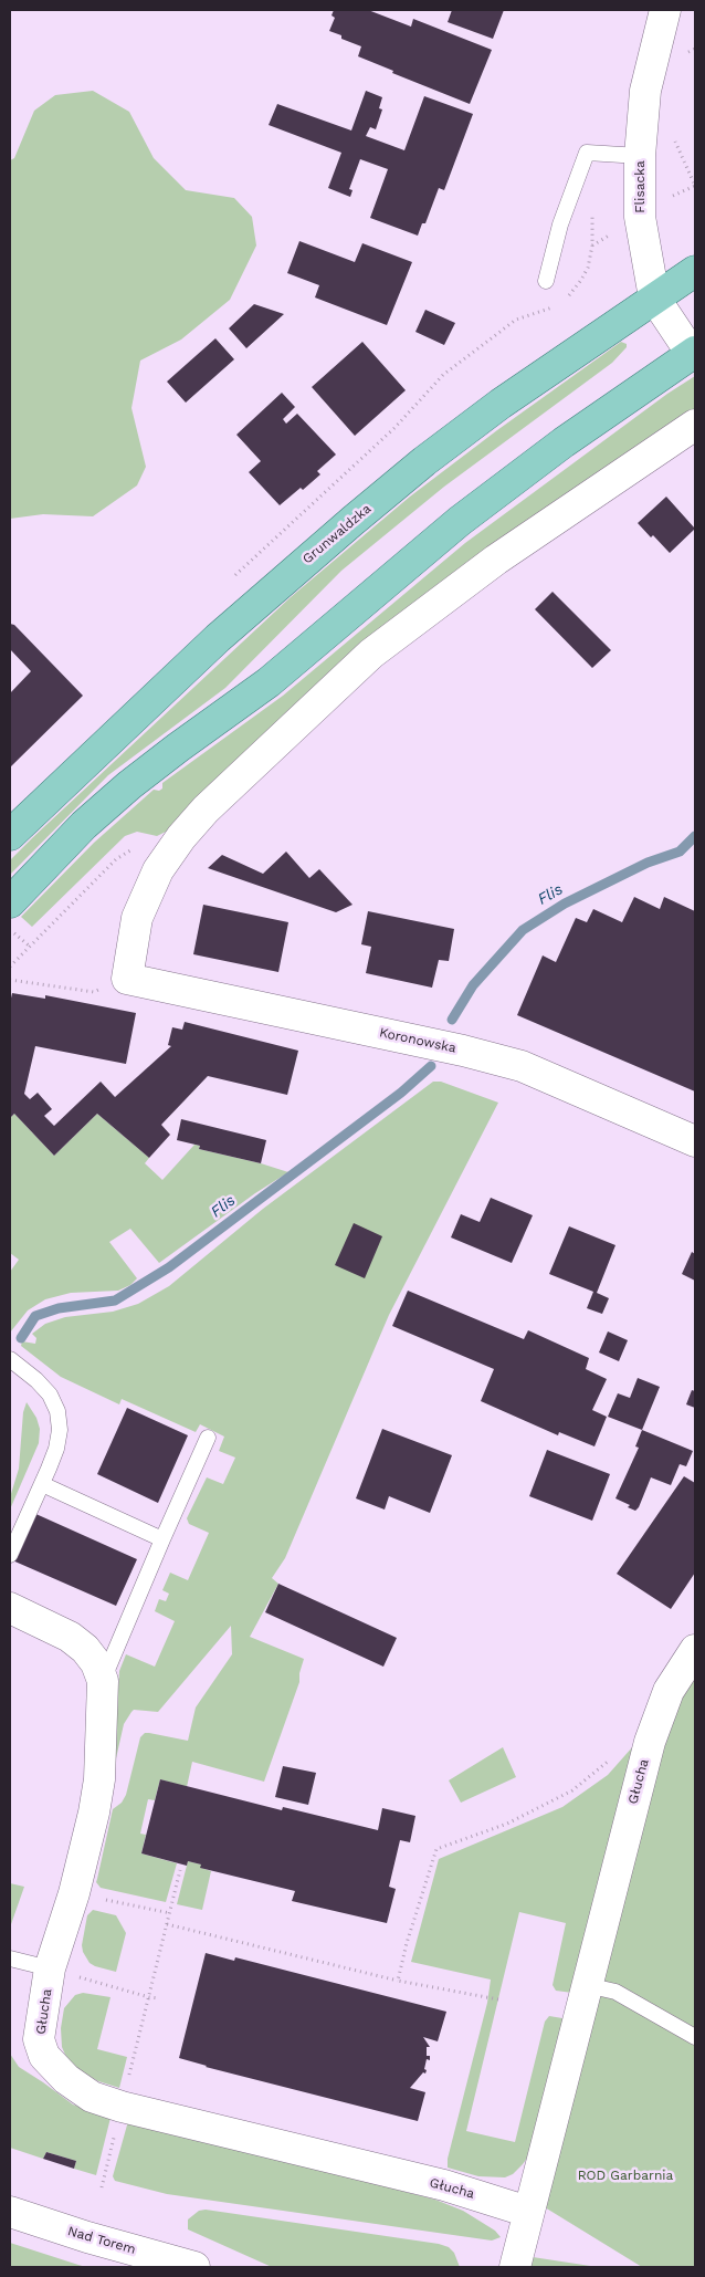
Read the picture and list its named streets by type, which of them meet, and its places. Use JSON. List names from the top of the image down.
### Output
{
  "streets": {
    "main road": ["Grunwaldzka"],
    "street": [
      "Flisacka",
      "Koronowska",
      "Głucha",
      "Nad Torem"
    ]
  },
  "crossings": [
    ["Flisacka", "Grunwaldzka"]
  ],
  "water": ["Flis"],
  "parks": ["ROD Garbarnia"]
}
